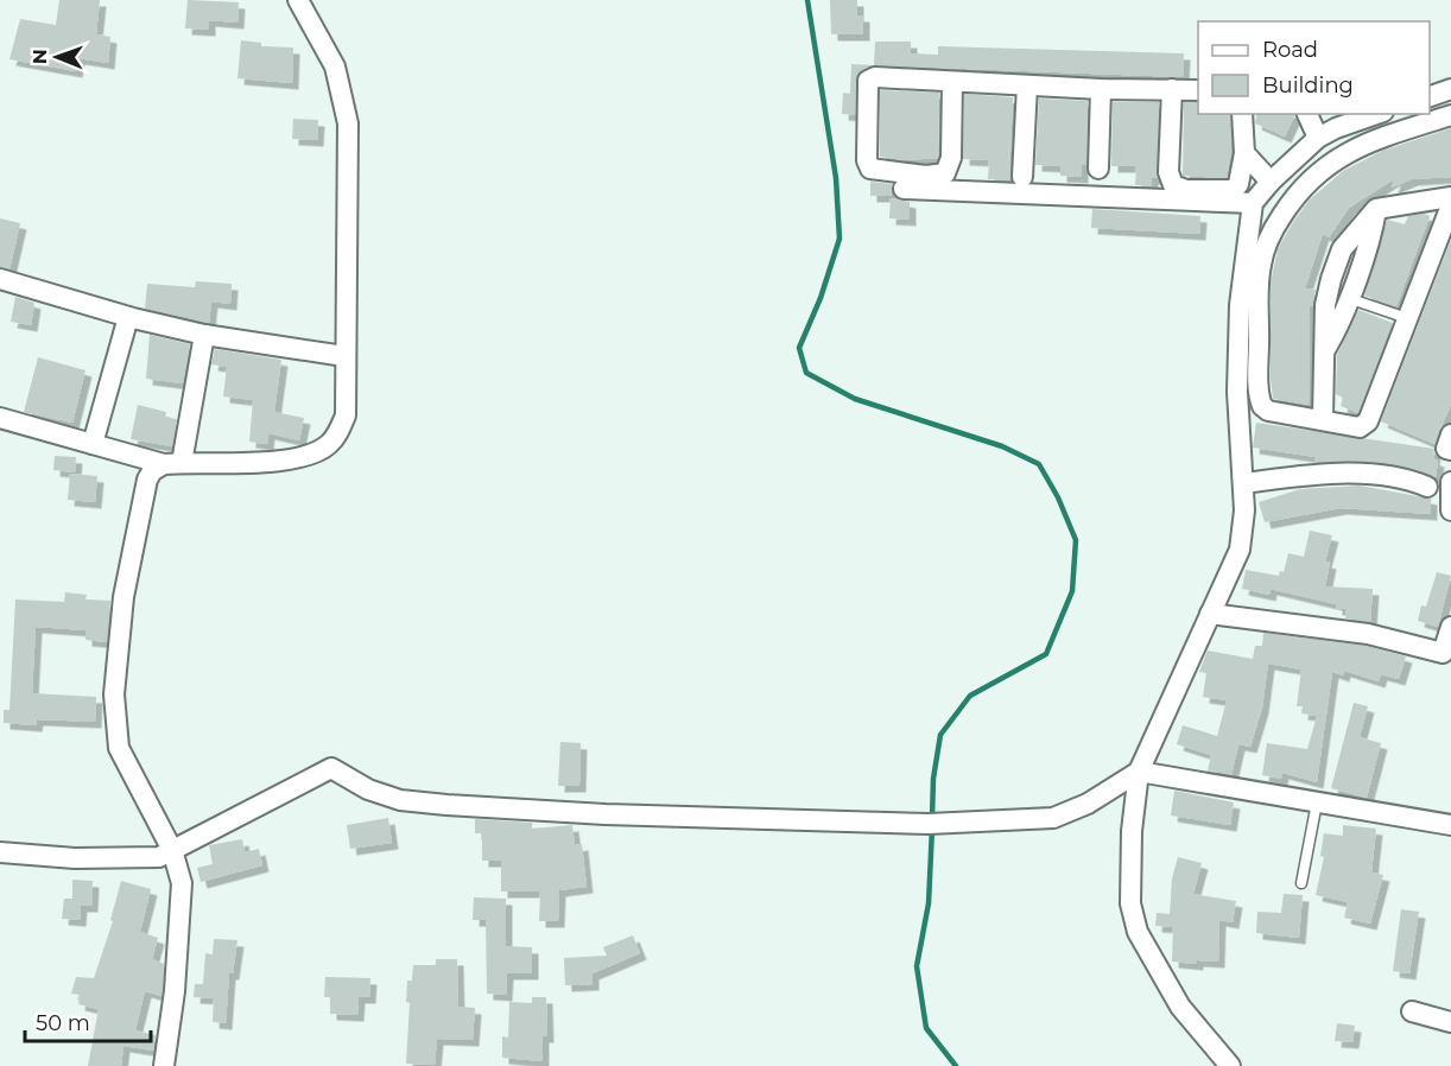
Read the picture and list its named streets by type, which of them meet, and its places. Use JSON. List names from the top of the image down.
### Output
{
  "legend": ["Road", "Building"],
  "scale_bar": "50 m",
  "north": "left"
}
